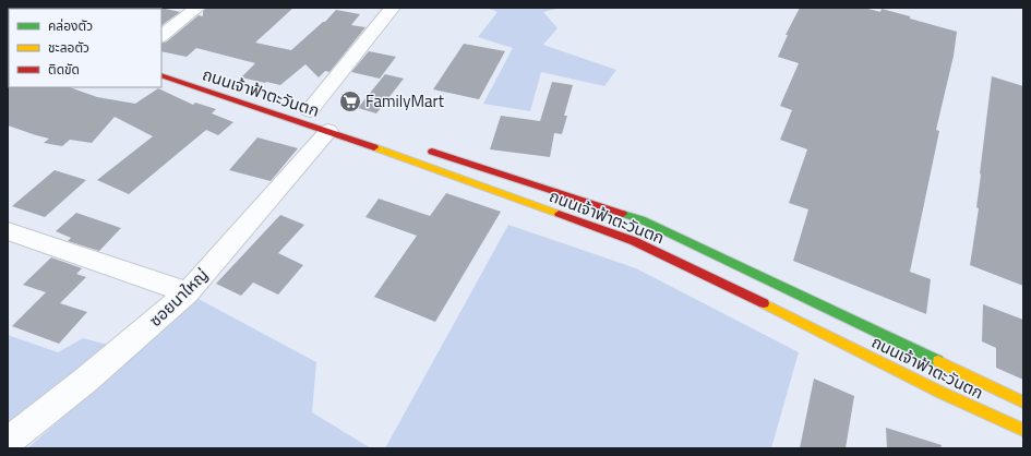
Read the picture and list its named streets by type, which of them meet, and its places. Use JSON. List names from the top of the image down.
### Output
{
  "streets": {
    "main road": ["ถนนเจ้าฟ้าตะวันตก"],
    "street": ["ซอยนาใหญ่"]
  },
  "crossings": [
    ["ถนนเจ้าฟ้าตะวันตก", "ซอยนาใหญ่"]
  ],
  "places": {
    "supermarket": ["FamilyMart"]
  },
  "legend": ["คล่องตัว", "ชะลอตัว", "ติดขัด"]
}
